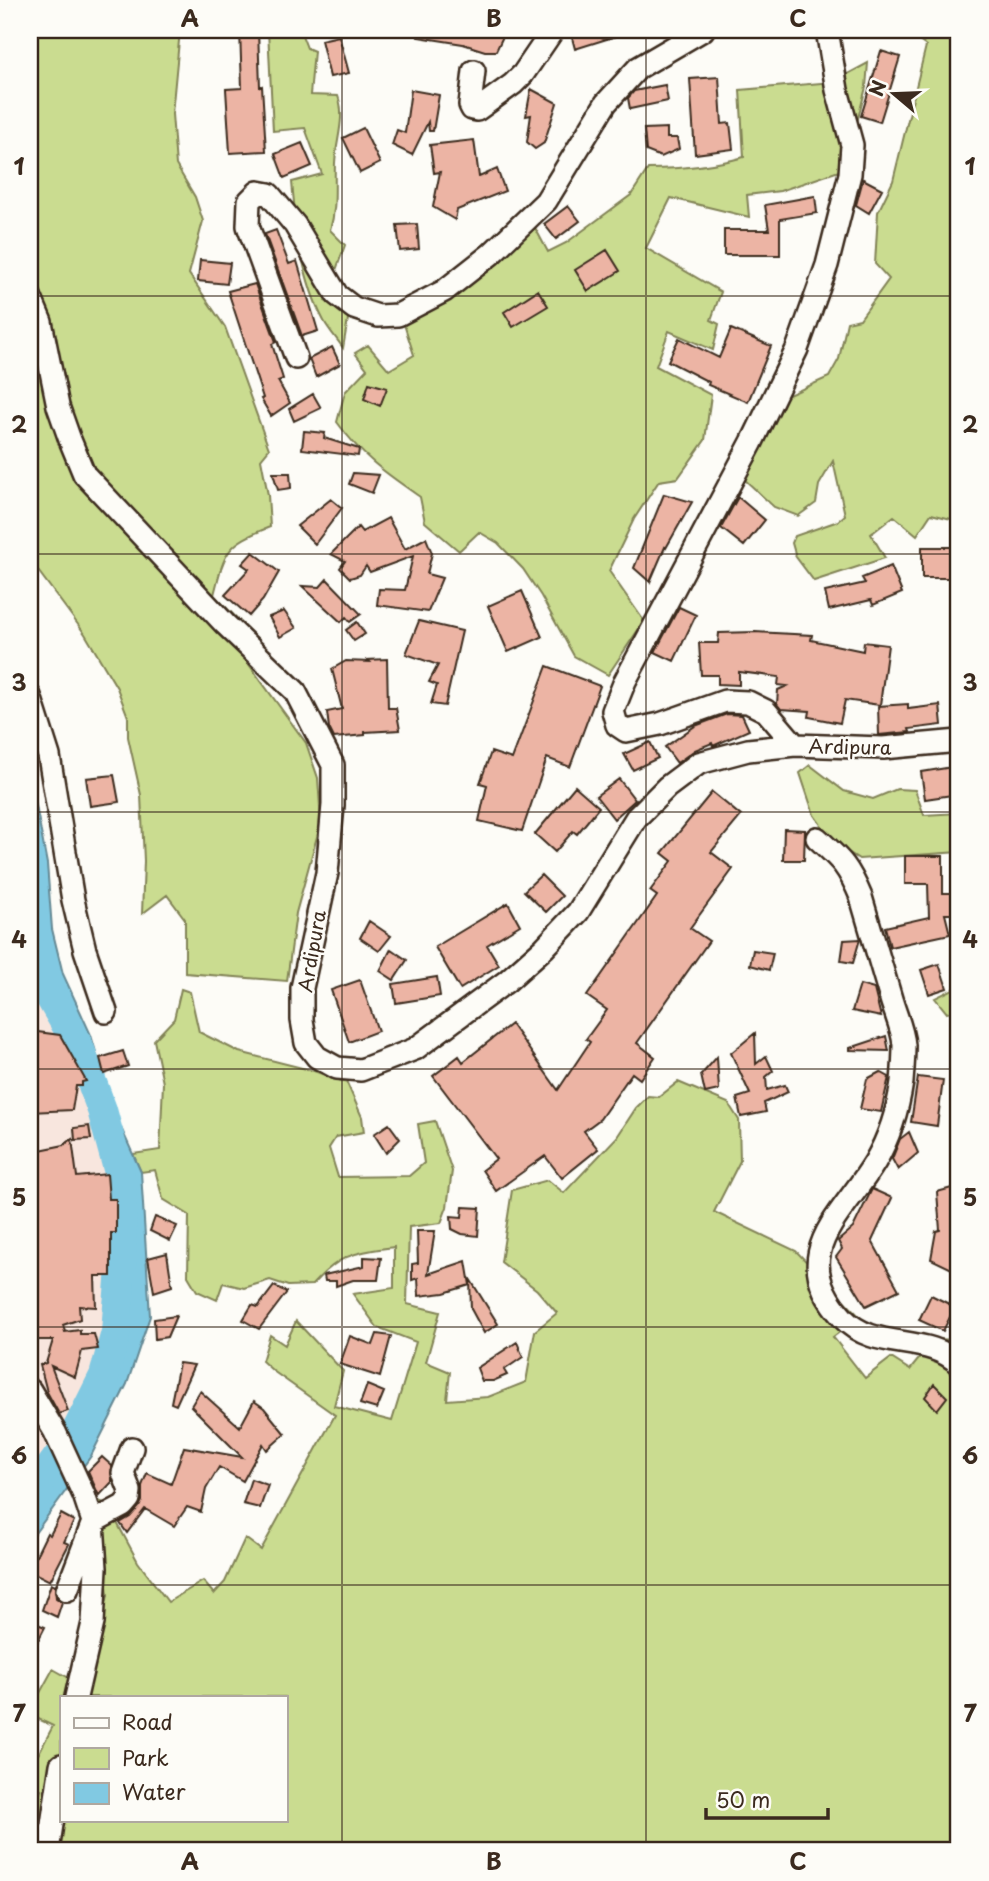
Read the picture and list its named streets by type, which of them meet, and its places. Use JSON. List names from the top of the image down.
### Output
{
  "streets": {
    "street": ["Ardipura"]
  },
  "legend": ["Road", "Park", "Water"],
  "scale_bar": "50 m",
  "north": "left",
  "grid": {
    "columns": ["A", "B", "C"],
    "rows": [
      "1",
      "2",
      "3",
      "4",
      "5",
      "6",
      "7"
    ]
  }
}
